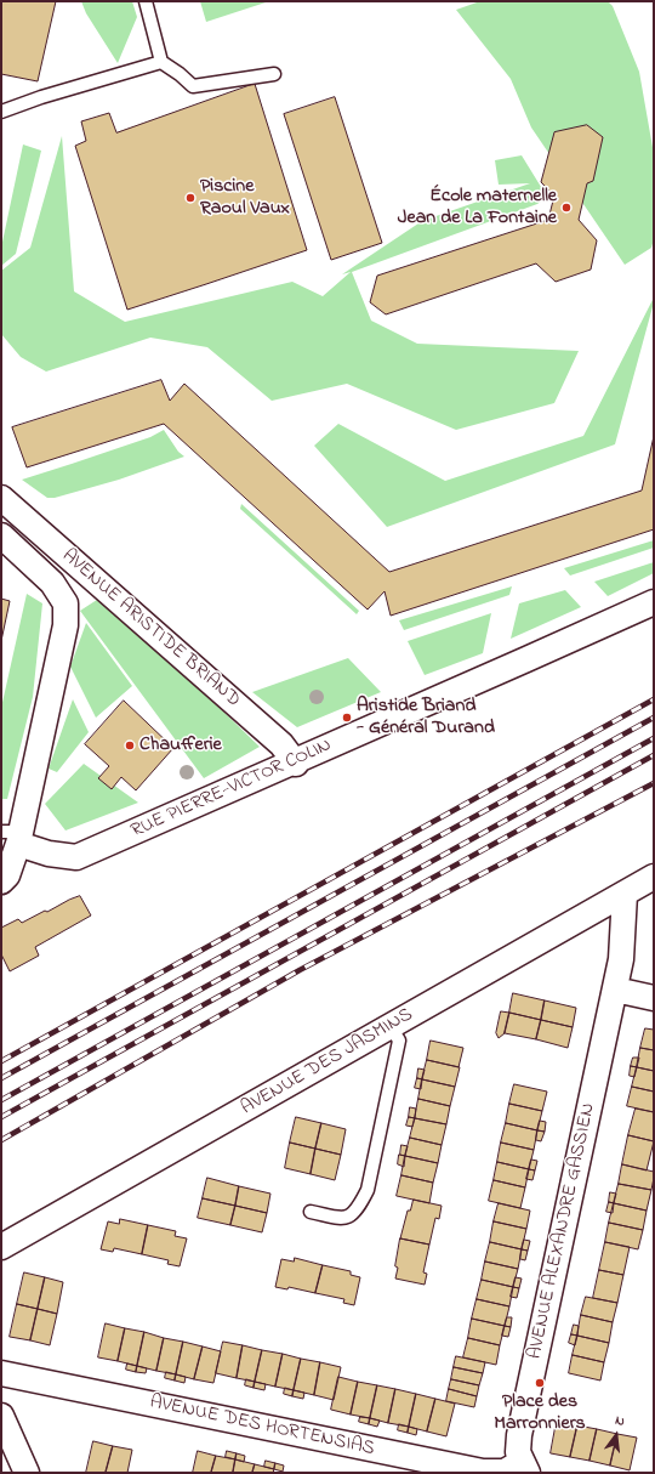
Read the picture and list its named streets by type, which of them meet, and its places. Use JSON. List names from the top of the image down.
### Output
{
  "streets": {
    "street": [
      "AVENUE ARISTIDE BRIAND",
      "RUE PIERRE-VICTOR COLIN",
      "AVENUE DES JASMINS",
      "AVENUE ALEXANDRE GASSIEN",
      "AVENUE DES HORTENSIAS"
    ]
  },
  "crossings": [
    ["AVENUE ARISTIDE BRIAND", "RUE PIERRE-VICTOR COLIN"],
    ["AVENUE DES JASMINS", "AVENUE ALEXANDRE GASSIEN"],
    ["AVENUE ALEXANDRE GASSIEN", "AVENUE DES HORTENSIAS"]
  ],
  "places": [
    "Piscine Raoul Vaux",
    "École maternelle Jean de La Fontaine",
    "Aristide Briand - Général Durand",
    "Chaufferie",
    "Place des Marronniers"
  ],
  "north": "top"
}
